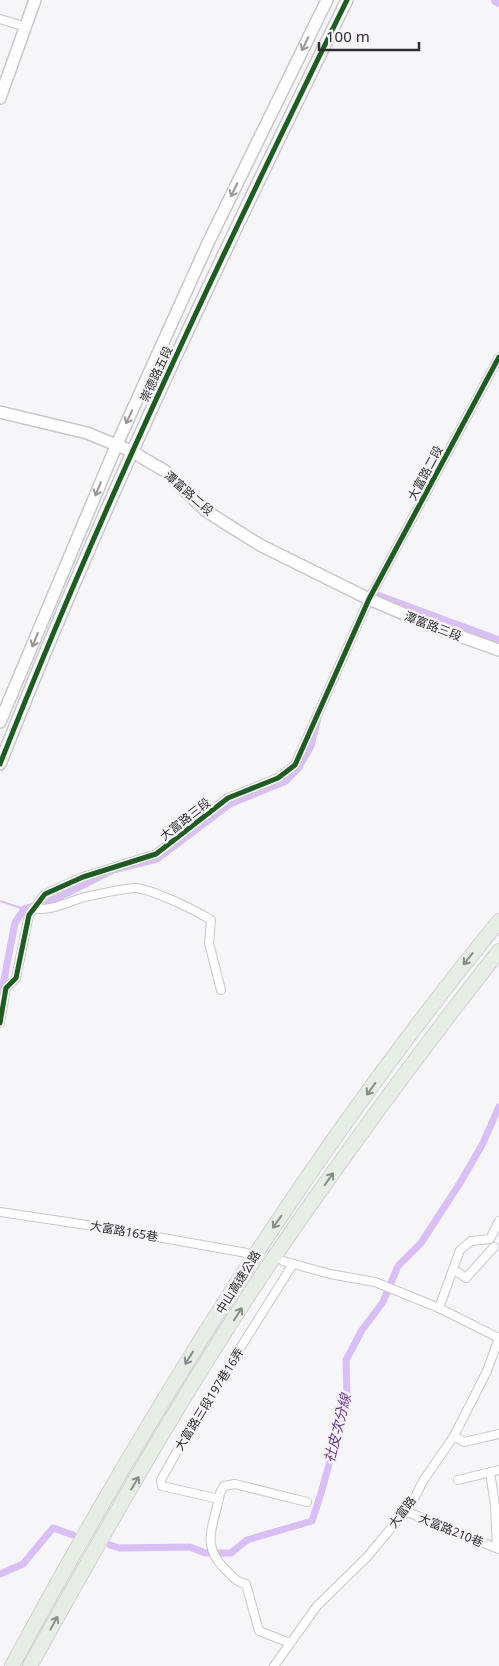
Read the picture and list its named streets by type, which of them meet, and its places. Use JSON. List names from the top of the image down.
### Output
{
  "streets": {
    "highway": ["中山高速公路"],
    "street": [
      "崇德路五段",
      "大富路二段",
      "潭富路二段",
      "潭富路三段",
      "大富路三段",
      "大富路165巷",
      "大富路三段197巷16弄",
      "大富路",
      "大富路210巷"
    ]
  },
  "crossings": [
    ["崇德路五段", "潭富路二段"],
    ["大富路二段", "潭富路二段"],
    ["大富路二段", "潭富路三段"],
    ["大富路二段", "大富路三段"],
    ["潭富路二段", "潭富路三段"],
    ["潭富路二段", "大富路三段"],
    ["潭富路三段", "大富路三段"],
    ["大富路", "大富路210巷"]
  ],
  "water": ["社皮次分線"],
  "scale_bar": "100 m"
}
